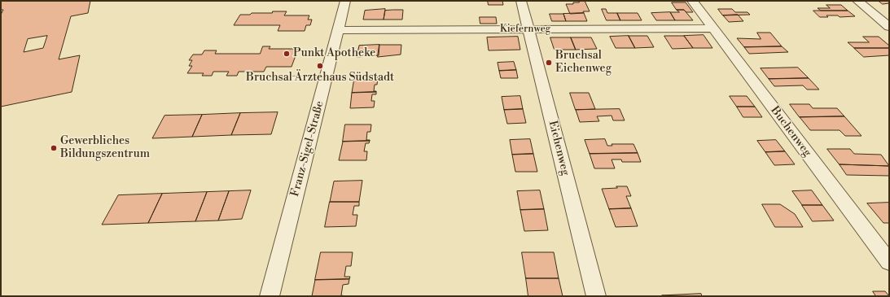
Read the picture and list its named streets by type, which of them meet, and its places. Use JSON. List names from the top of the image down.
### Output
{
  "streets": {
    "street": [
      "Kiefernweg",
      "Buchenweg",
      "Eichenweg",
      "Franz-Sigel-Straße"
    ]
  },
  "crossings": [
    ["Kiefernweg", "Buchenweg"],
    ["Kiefernweg", "Eichenweg"],
    ["Kiefernweg", "Franz-Sigel-Straße"]
  ],
  "places": [
    "Punkt Apotheke",
    "Bruchsal Eichenweg",
    "Bruchsal Ärztehaus Südstadt",
    "Gewerbliches Bildungszentrum"
  ]
}
